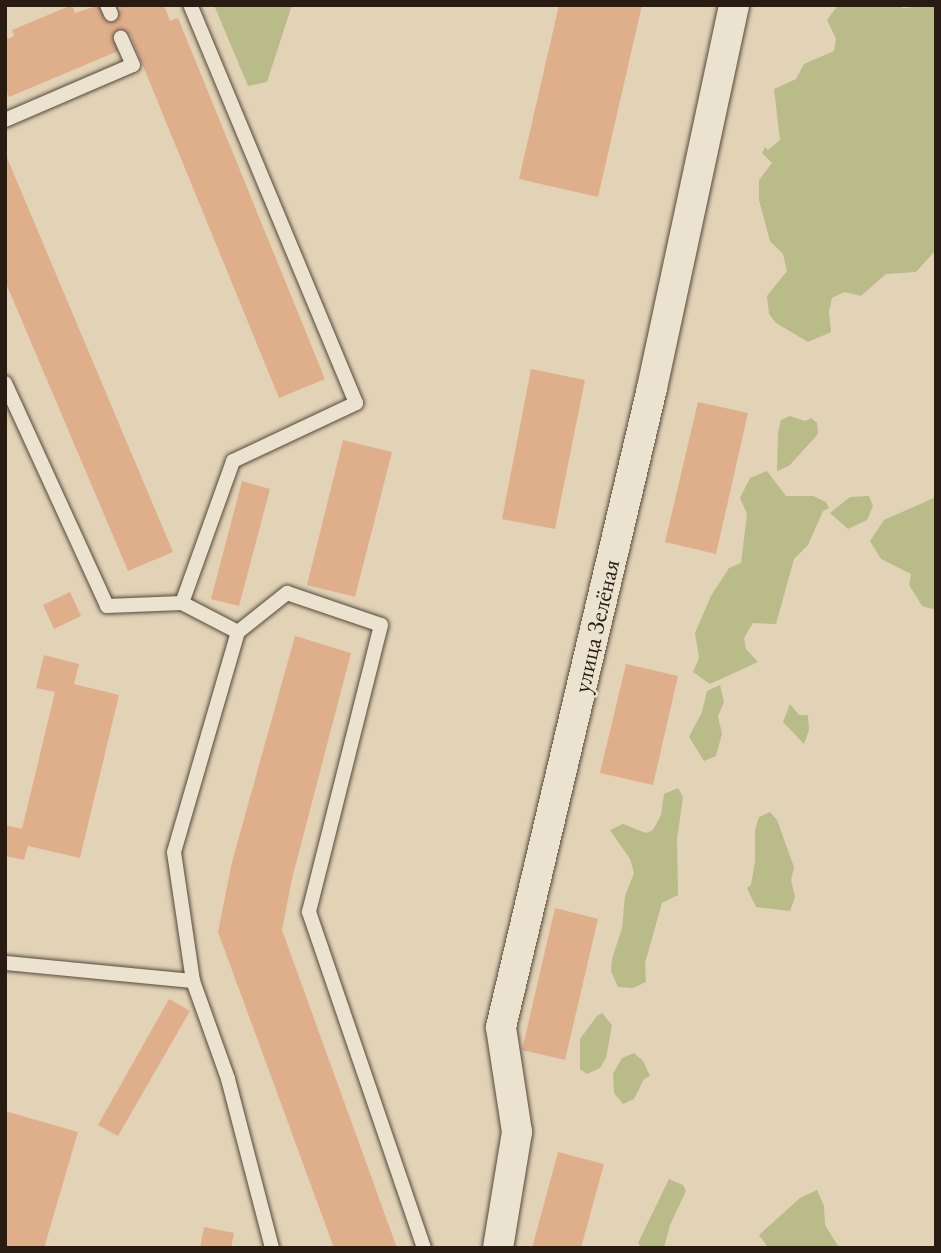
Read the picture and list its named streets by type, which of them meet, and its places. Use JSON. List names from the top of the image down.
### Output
{
  "streets": {
    "street": ["улица Зелёная"]
  }
}
